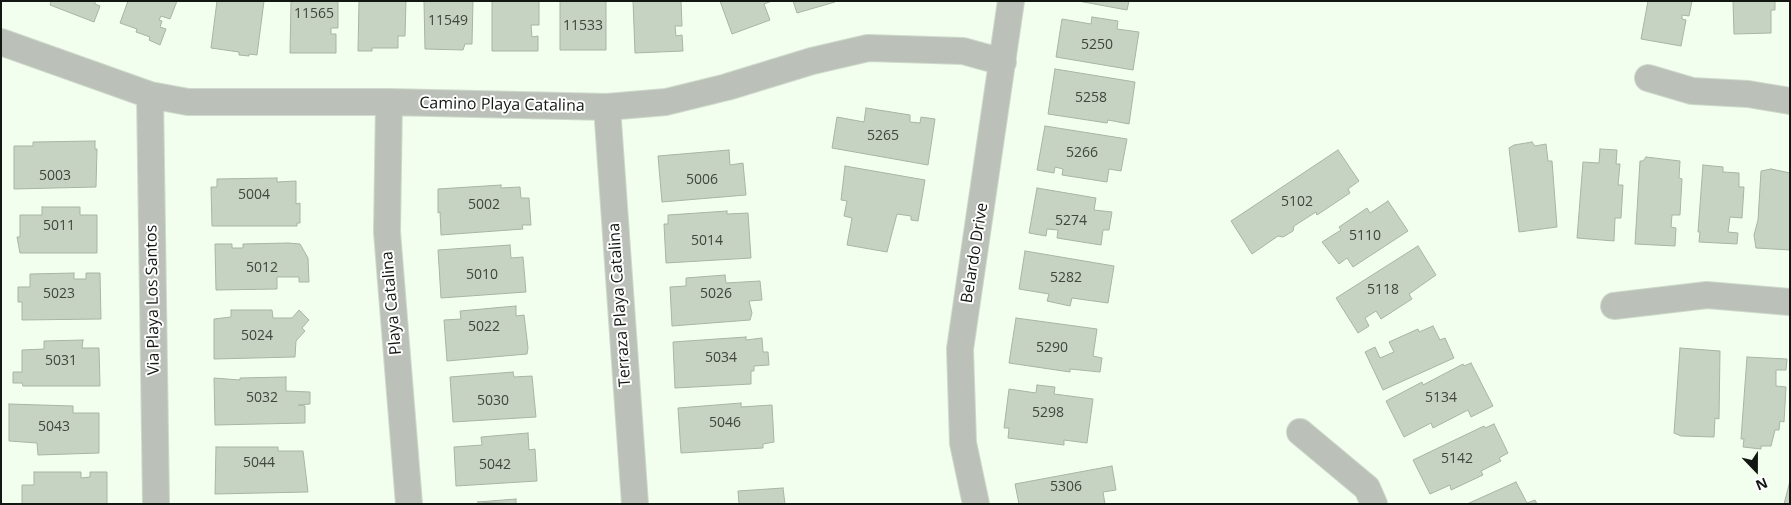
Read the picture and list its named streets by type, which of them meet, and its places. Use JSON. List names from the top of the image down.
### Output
{
  "streets": {
    "street": [
      "Camino Playa Catalina",
      "Belardo Drive",
      "Via Playa Los Santos",
      "Playa Catalina",
      "Terraza Playa Catalina"
    ]
  },
  "crossings": [
    ["Camino Playa Catalina", "Belardo Drive"],
    ["Camino Playa Catalina", "Via Playa Los Santos"],
    ["Camino Playa Catalina", "Playa Catalina"],
    ["Camino Playa Catalina", "Terraza Playa Catalina"]
  ],
  "house_numbers": [
    "11565",
    "11549",
    "11533",
    "5250",
    "5258",
    "5265",
    "5266",
    "5003",
    "5006",
    "5004",
    "5102",
    "5002",
    "5274",
    "5011",
    "5110",
    "5014",
    "5012",
    "5010",
    "5282",
    "5118",
    "5023",
    "5026",
    "5022",
    "5024",
    "5290",
    "5034",
    "5031",
    "5032",
    "5134",
    "5030",
    "5298",
    "5046",
    "5043",
    "5142",
    "5044",
    "5042",
    "5306"
  ],
  "north": "bottom"
}
